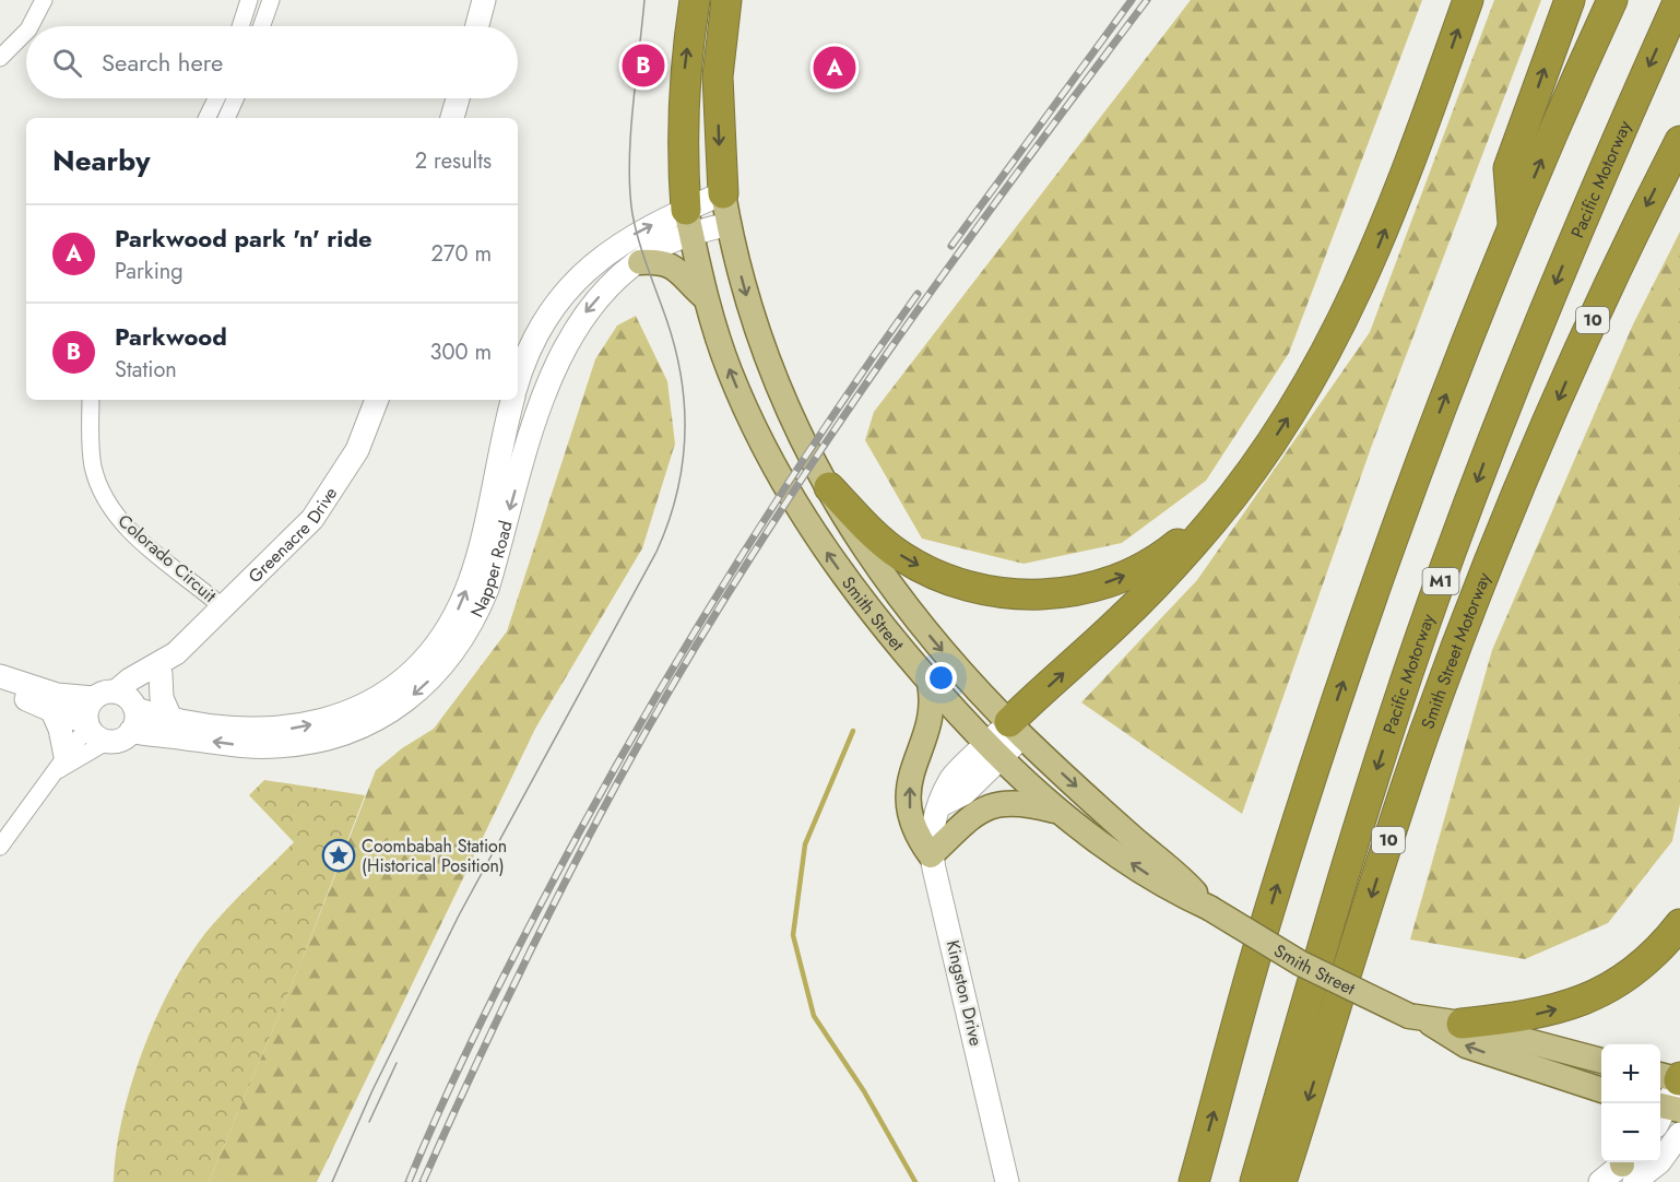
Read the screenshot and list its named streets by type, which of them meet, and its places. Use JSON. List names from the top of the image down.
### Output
{
  "streets": {
    "highway": [
      "Pacific Motorway",
      "10",
      "M1",
      "Smith Street Motorway"
    ],
    "main road": [
      "Greenacre Drive",
      "Napper Road",
      "Smith Street",
      "Kingston Drive"
    ],
    "street": ["Colorado Circuit"]
  },
  "crossings": [
    ["Greenacre Drive", "Colorado Circuit"],
    ["Greenacre Drive", "Napper Road"],
    ["Napper Road", "Smith Street"],
    ["Smith Street", "Kingston Drive"]
  ],
  "places": {
    "place": ["Coombabah Station (Historical Position)"]
  },
  "page": {
    "search": "Search here",
    "pins": ["B", "A"],
    "heading": ["Nearby", "2 results"],
    "list": [
      {
        "mark": "A",
        "name": "Parkwood park 'n' ride",
        "note": "Parking",
        "value": "270 m"
      },
      {
        "mark": "B",
        "name": "Parkwood",
        "note": "Station",
        "value": "300 m"
      }
    ],
    "map_buttons": ["+", "−"]
  }
}
